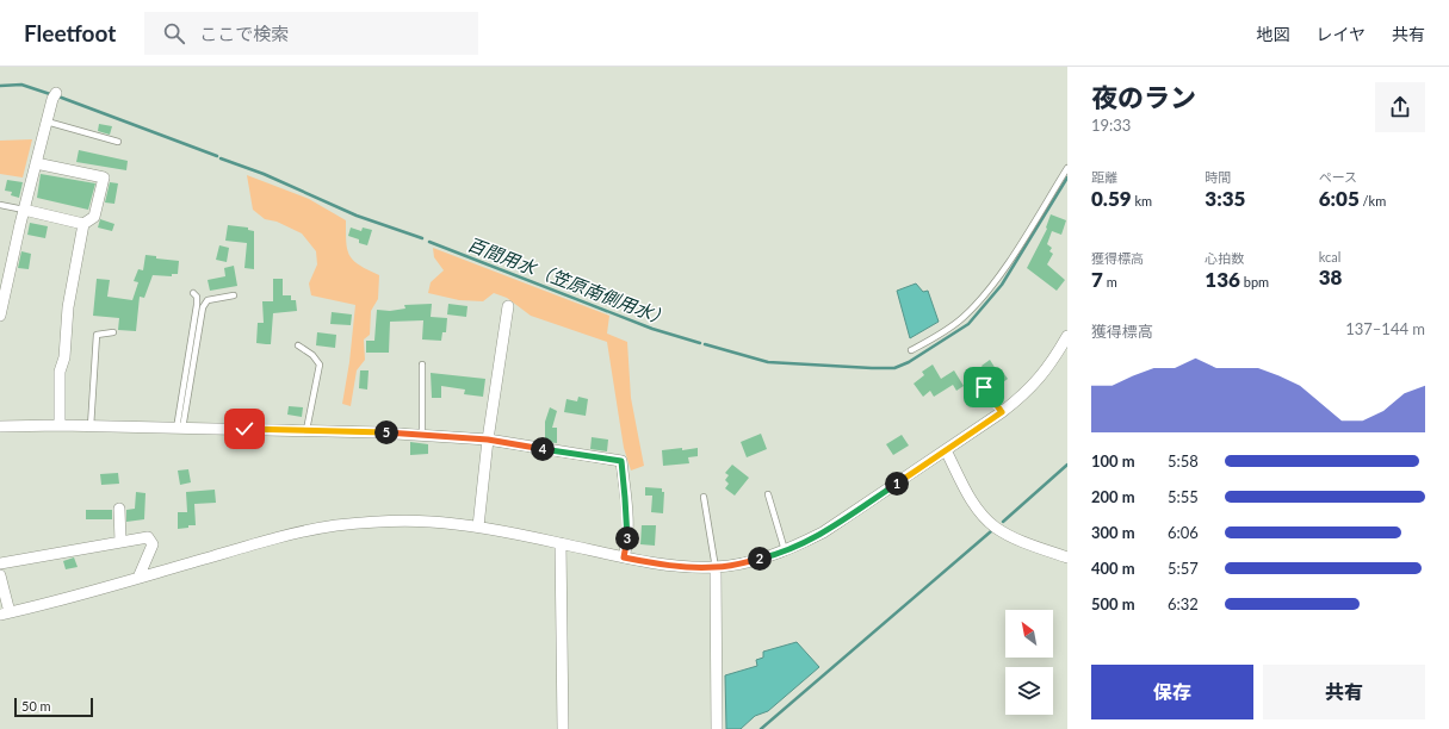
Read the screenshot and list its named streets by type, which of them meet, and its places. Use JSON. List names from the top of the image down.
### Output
{
  "water": ["百間用水（笠原南側用水）"],
  "scale_bar": "50 m",
  "north": "top left",
  "page": {
    "header": "Fleetfoot",
    "search": "ここで検索",
    "nav": ["地図", "レイヤ", "共有"],
    "heading": ["夜のラン", "19:33"],
    "stats": [
      ["距離", "0.59 km"],
      ["時間", "3:35"],
      ["ペース", "6:05 /km"],
      ["獲得標高", "7 m"],
      ["心拍数", "136 bpm"],
      ["kcal", "38"]
    ],
    "chart": ["獲得標高", "137–144 m"],
    "pins": [
      "5",
      "4",
      "1",
      "3",
      "2"
    ],
    "list": [
      {
        "name": "100 m",
        "note": "5:58"
      },
      {
        "name": "200 m",
        "note": "5:55"
      },
      {
        "name": "300 m",
        "note": "6:06"
      },
      {
        "name": "400 m",
        "note": "5:57"
      },
      {
        "name": "500 m",
        "note": "6:32"
      }
    ],
    "buttons": ["保存", "共有"],
    "scale": "50 m"
  }
}
